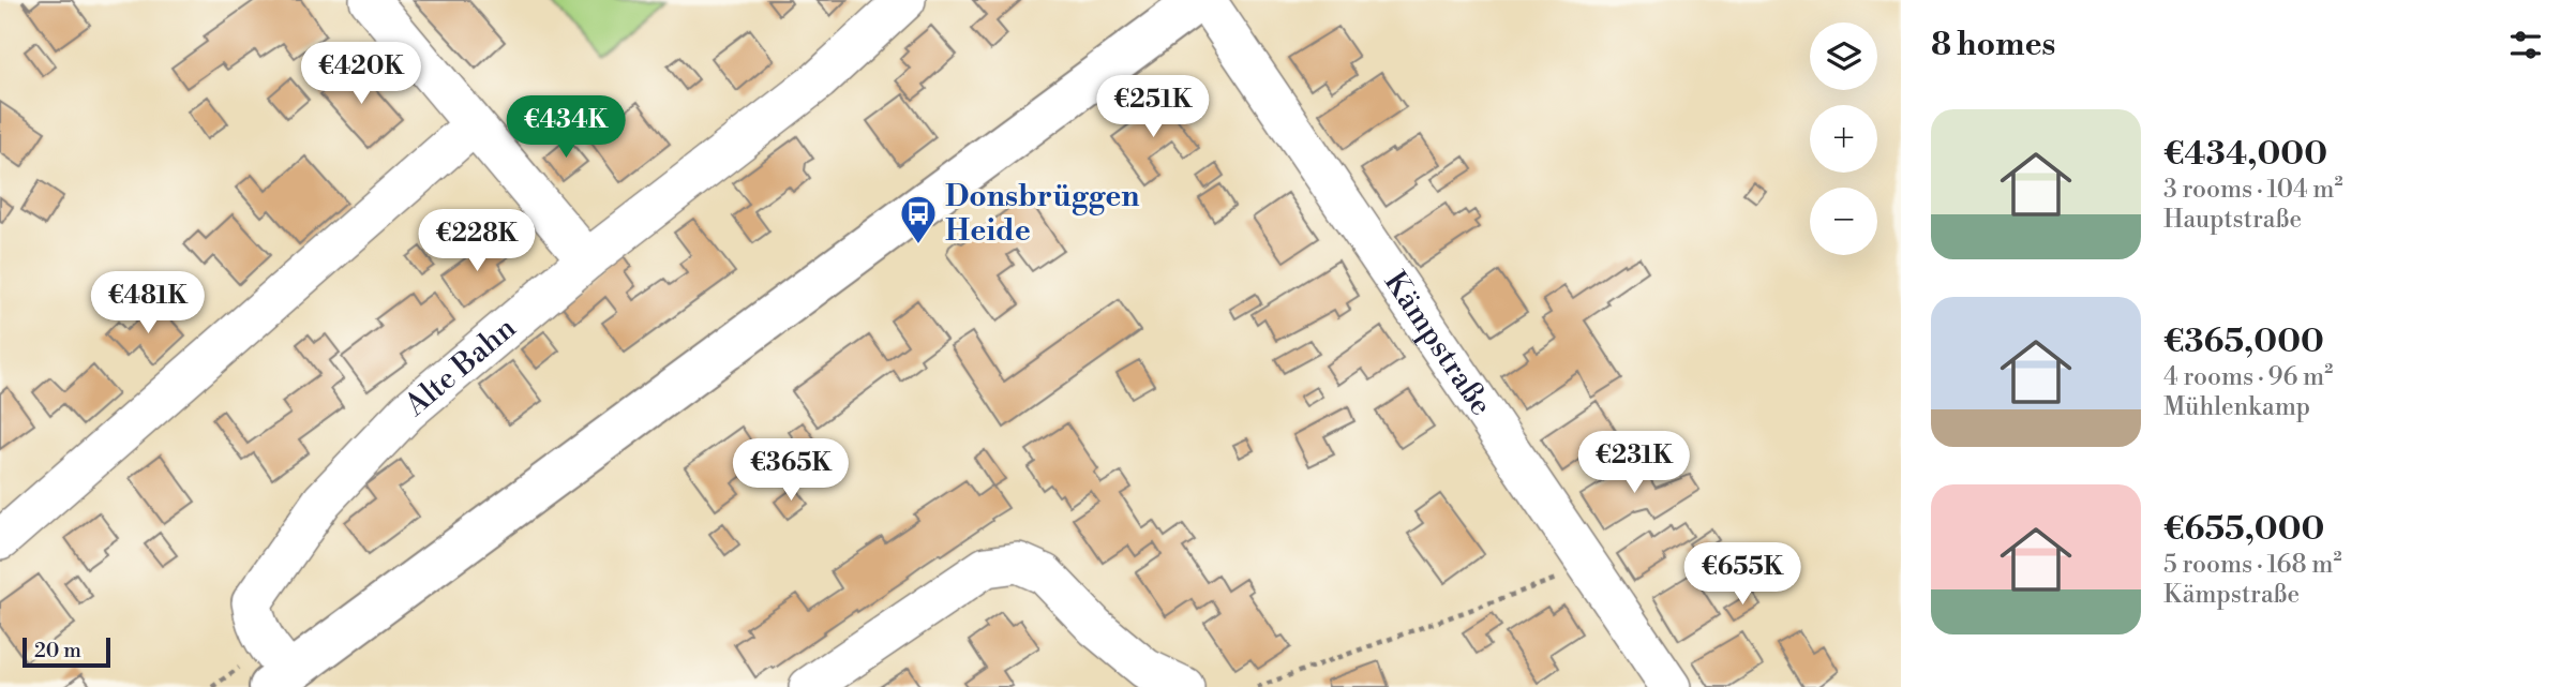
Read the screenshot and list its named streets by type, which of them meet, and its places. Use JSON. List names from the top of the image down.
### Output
{
  "streets": {
    "street": ["Kämpstraße", "Alte Bahn"]
  },
  "places": {
    "bus stop": ["Donsbrüggen Heide"]
  },
  "scale_bar": "20 m",
  "page": {
    "heading": "8 homes",
    "map_buttons": ["+", "−"],
    "price": [
      "€420K",
      "€251K",
      "€434K",
      "€228K",
      "€481K",
      "€231K",
      "€365K",
      "€655K"
    ],
    "list": [
      {
        "name": "€434,000",
        "note": "3 rooms · 104 m² · Hauptstraße"
      },
      {
        "name": "€365,000",
        "note": "4 rooms · 96 m² · Mühlenkamp"
      },
      {
        "name": "€655,000",
        "note": "5 rooms · 168 m² · Kämpstraße"
      }
    ],
    "scale": "20 m"
  }
}
